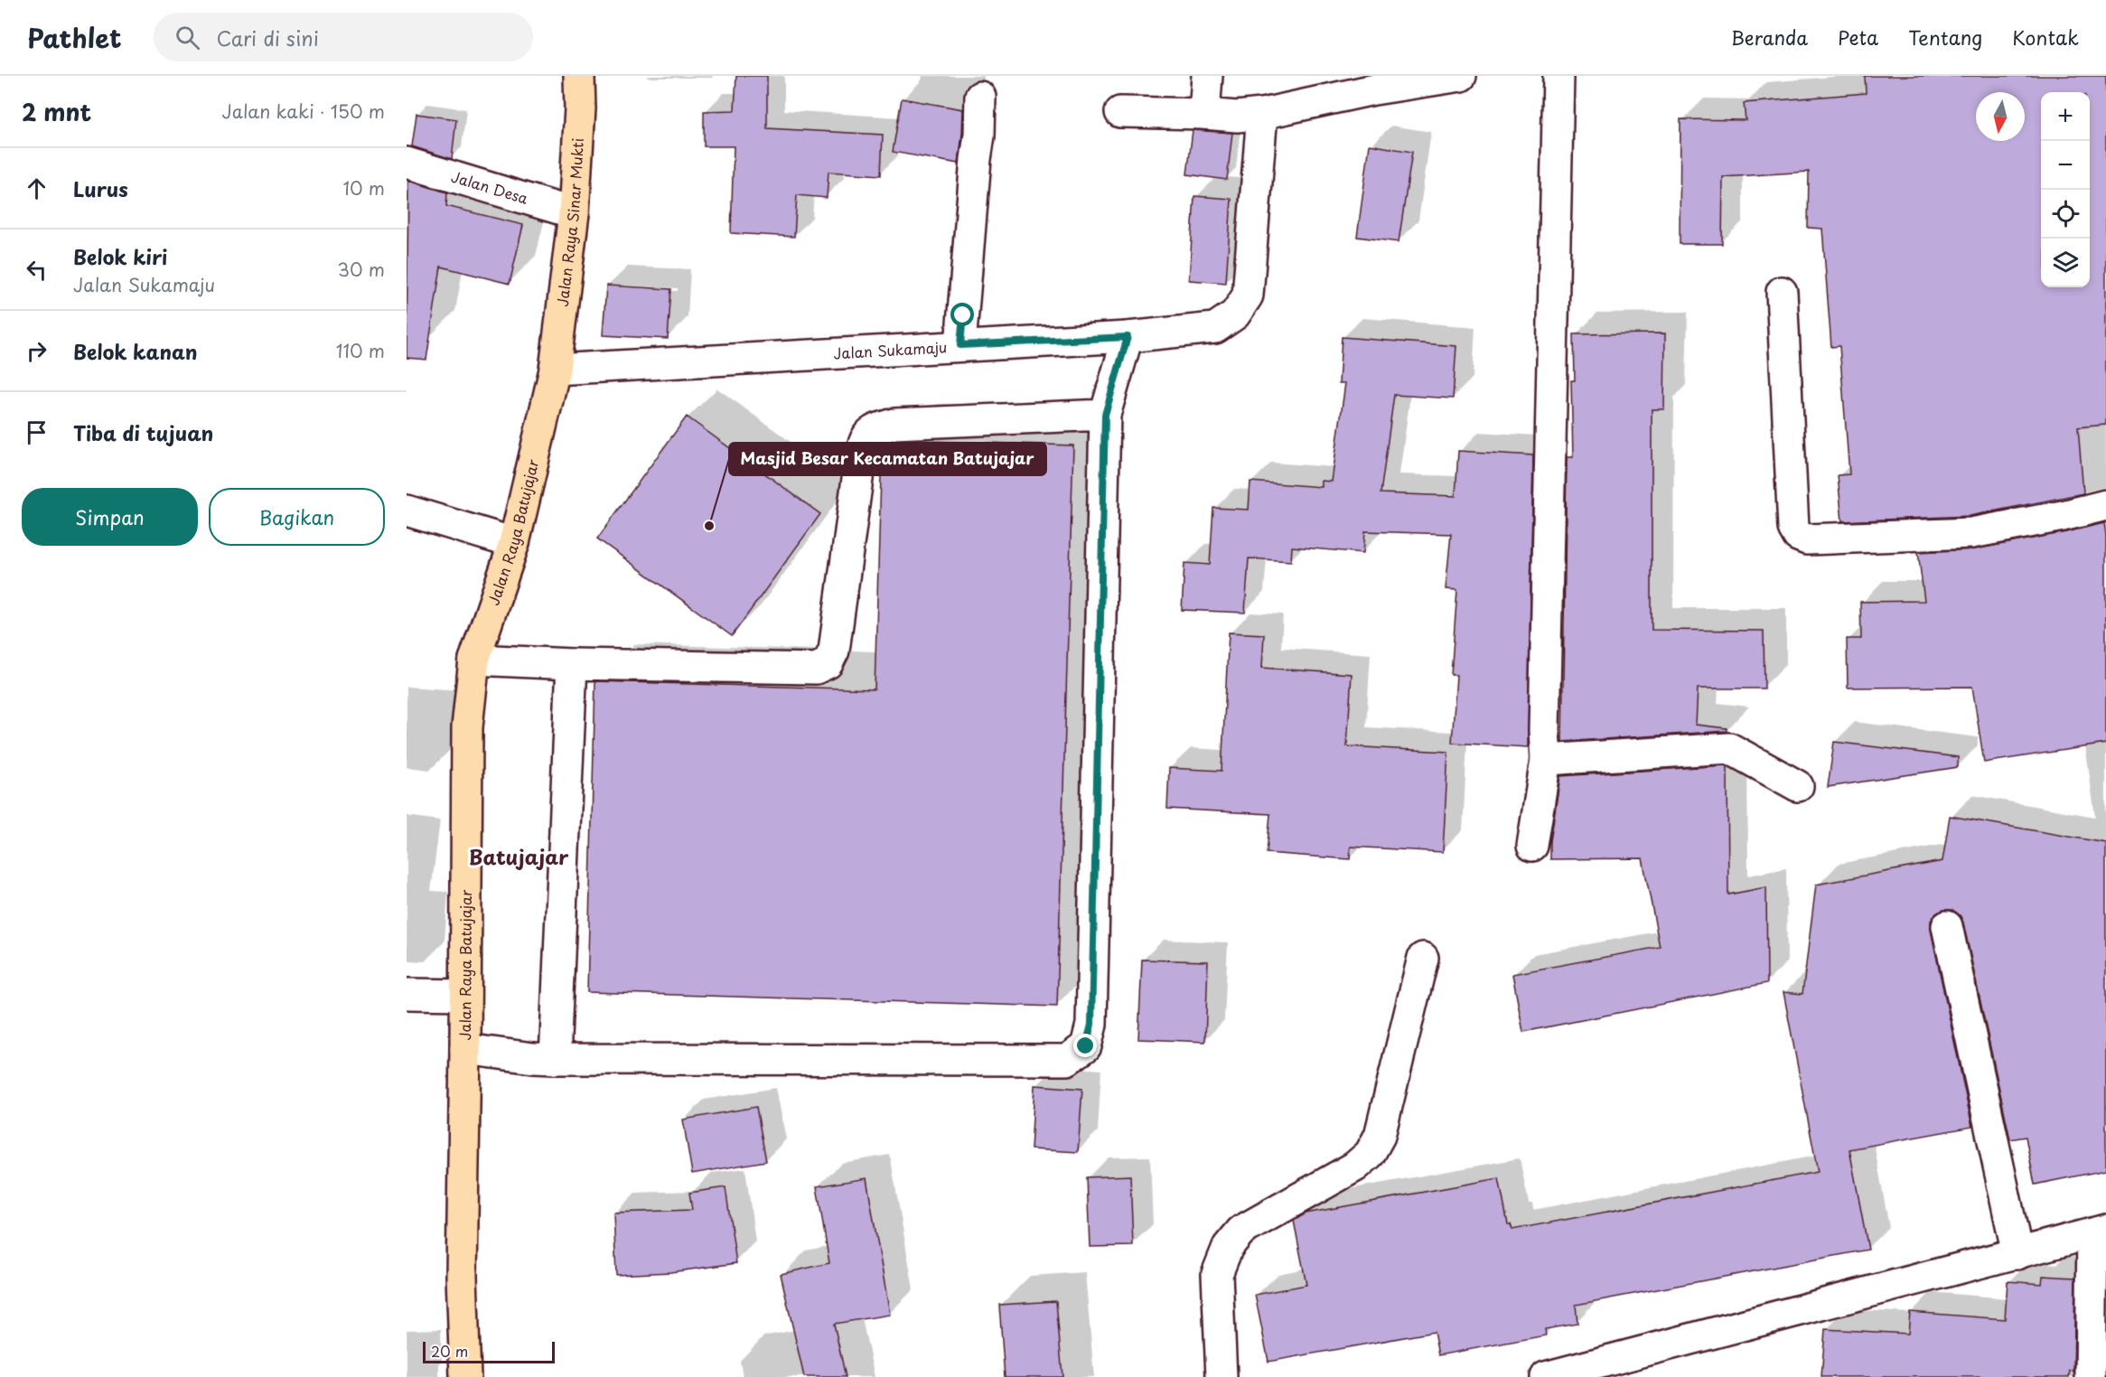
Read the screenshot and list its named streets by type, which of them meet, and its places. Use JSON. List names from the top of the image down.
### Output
{
  "streets": {
    "highway": ["Jalan Raya Sinar Mukti", "Jalan Raya Batujajar"],
    "street": ["Jalan Desa", "Jalan Sukamaju"]
  },
  "crossings": [
    ["Jalan Desa", "Jalan Raya Sinar Mukti"],
    ["Jalan Raya Sinar Mukti", "Jalan Sukamaju"],
    ["Jalan Raya Sinar Mukti", "Jalan Raya Batujajar"],
    ["Jalan Sukamaju", "Jalan Raya Batujajar"]
  ],
  "districts": ["Batujajar"],
  "places": ["Masjid Besar Kecamatan Batujajar"],
  "scale_bar": "20 m",
  "north": "bottom",
  "page": {
    "header": "Pathlet",
    "search": "Cari di sini",
    "nav": [
      "Beranda",
      "Peta",
      "Tentang",
      "Kontak"
    ],
    "heading": ["2 mnt", "Jalan kaki · 150 m"],
    "map_buttons": ["+", "−"],
    "list": [
      ["Lurus", "10 m"],
      ["Belok kiri", "Jalan Sukamaju", "30 m"],
      ["Belok kanan", "110 m"],
      "Tiba di tujuan"
    ],
    "buttons": ["Simpan", "Bagikan"],
    "scale": "20 m"
  }
}
